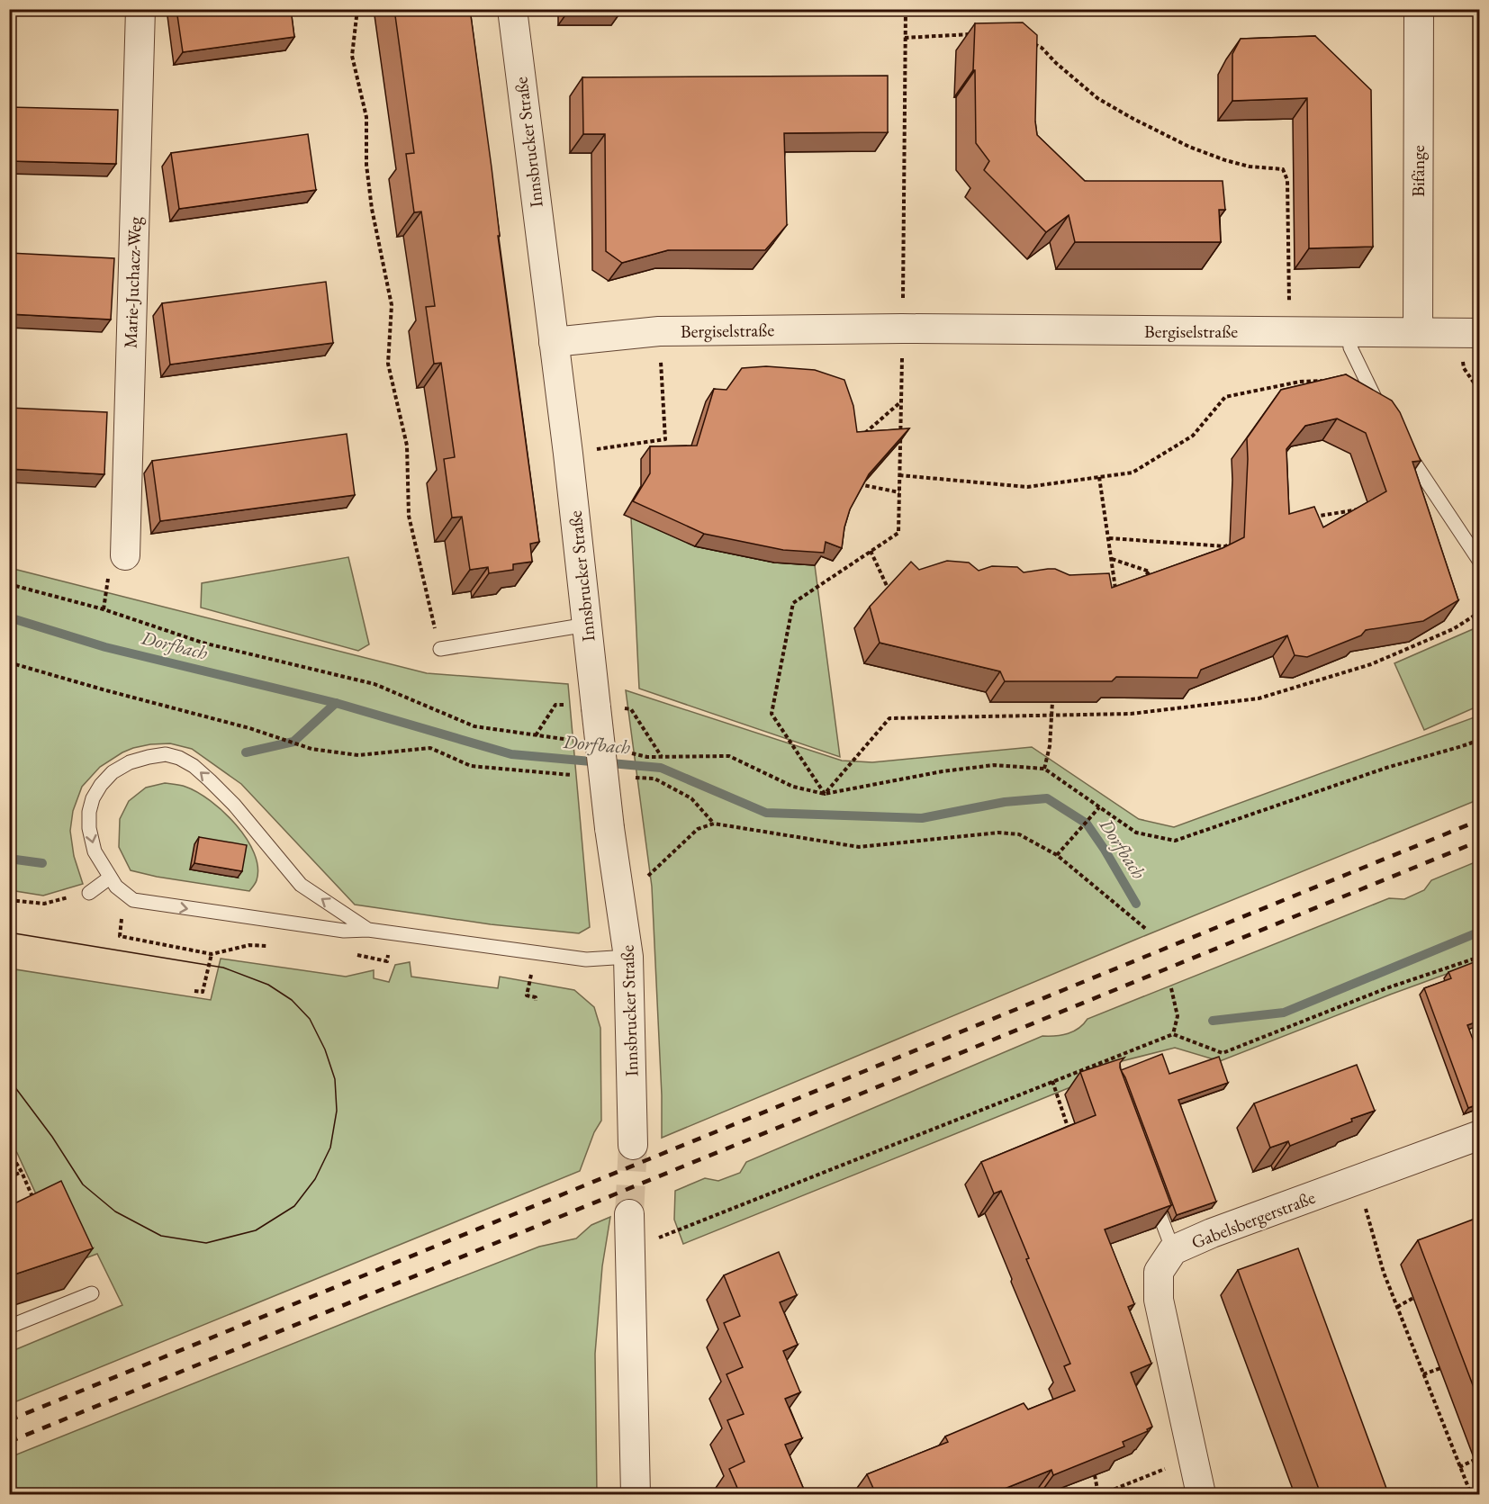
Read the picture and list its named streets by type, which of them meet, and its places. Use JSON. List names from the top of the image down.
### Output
{
  "streets": {
    "street": [
      "Innsbrucker Straße",
      "Bifänge",
      "Marie-Juchacz-Weg",
      "Bergiselstraße",
      "Gabelsbergerstraße"
    ]
  },
  "crossings": [
    ["Innsbrucker Straße", "Bergiselstraße"],
    ["Bifänge", "Bergiselstraße"]
  ],
  "water": ["Dorfbach"]
}
